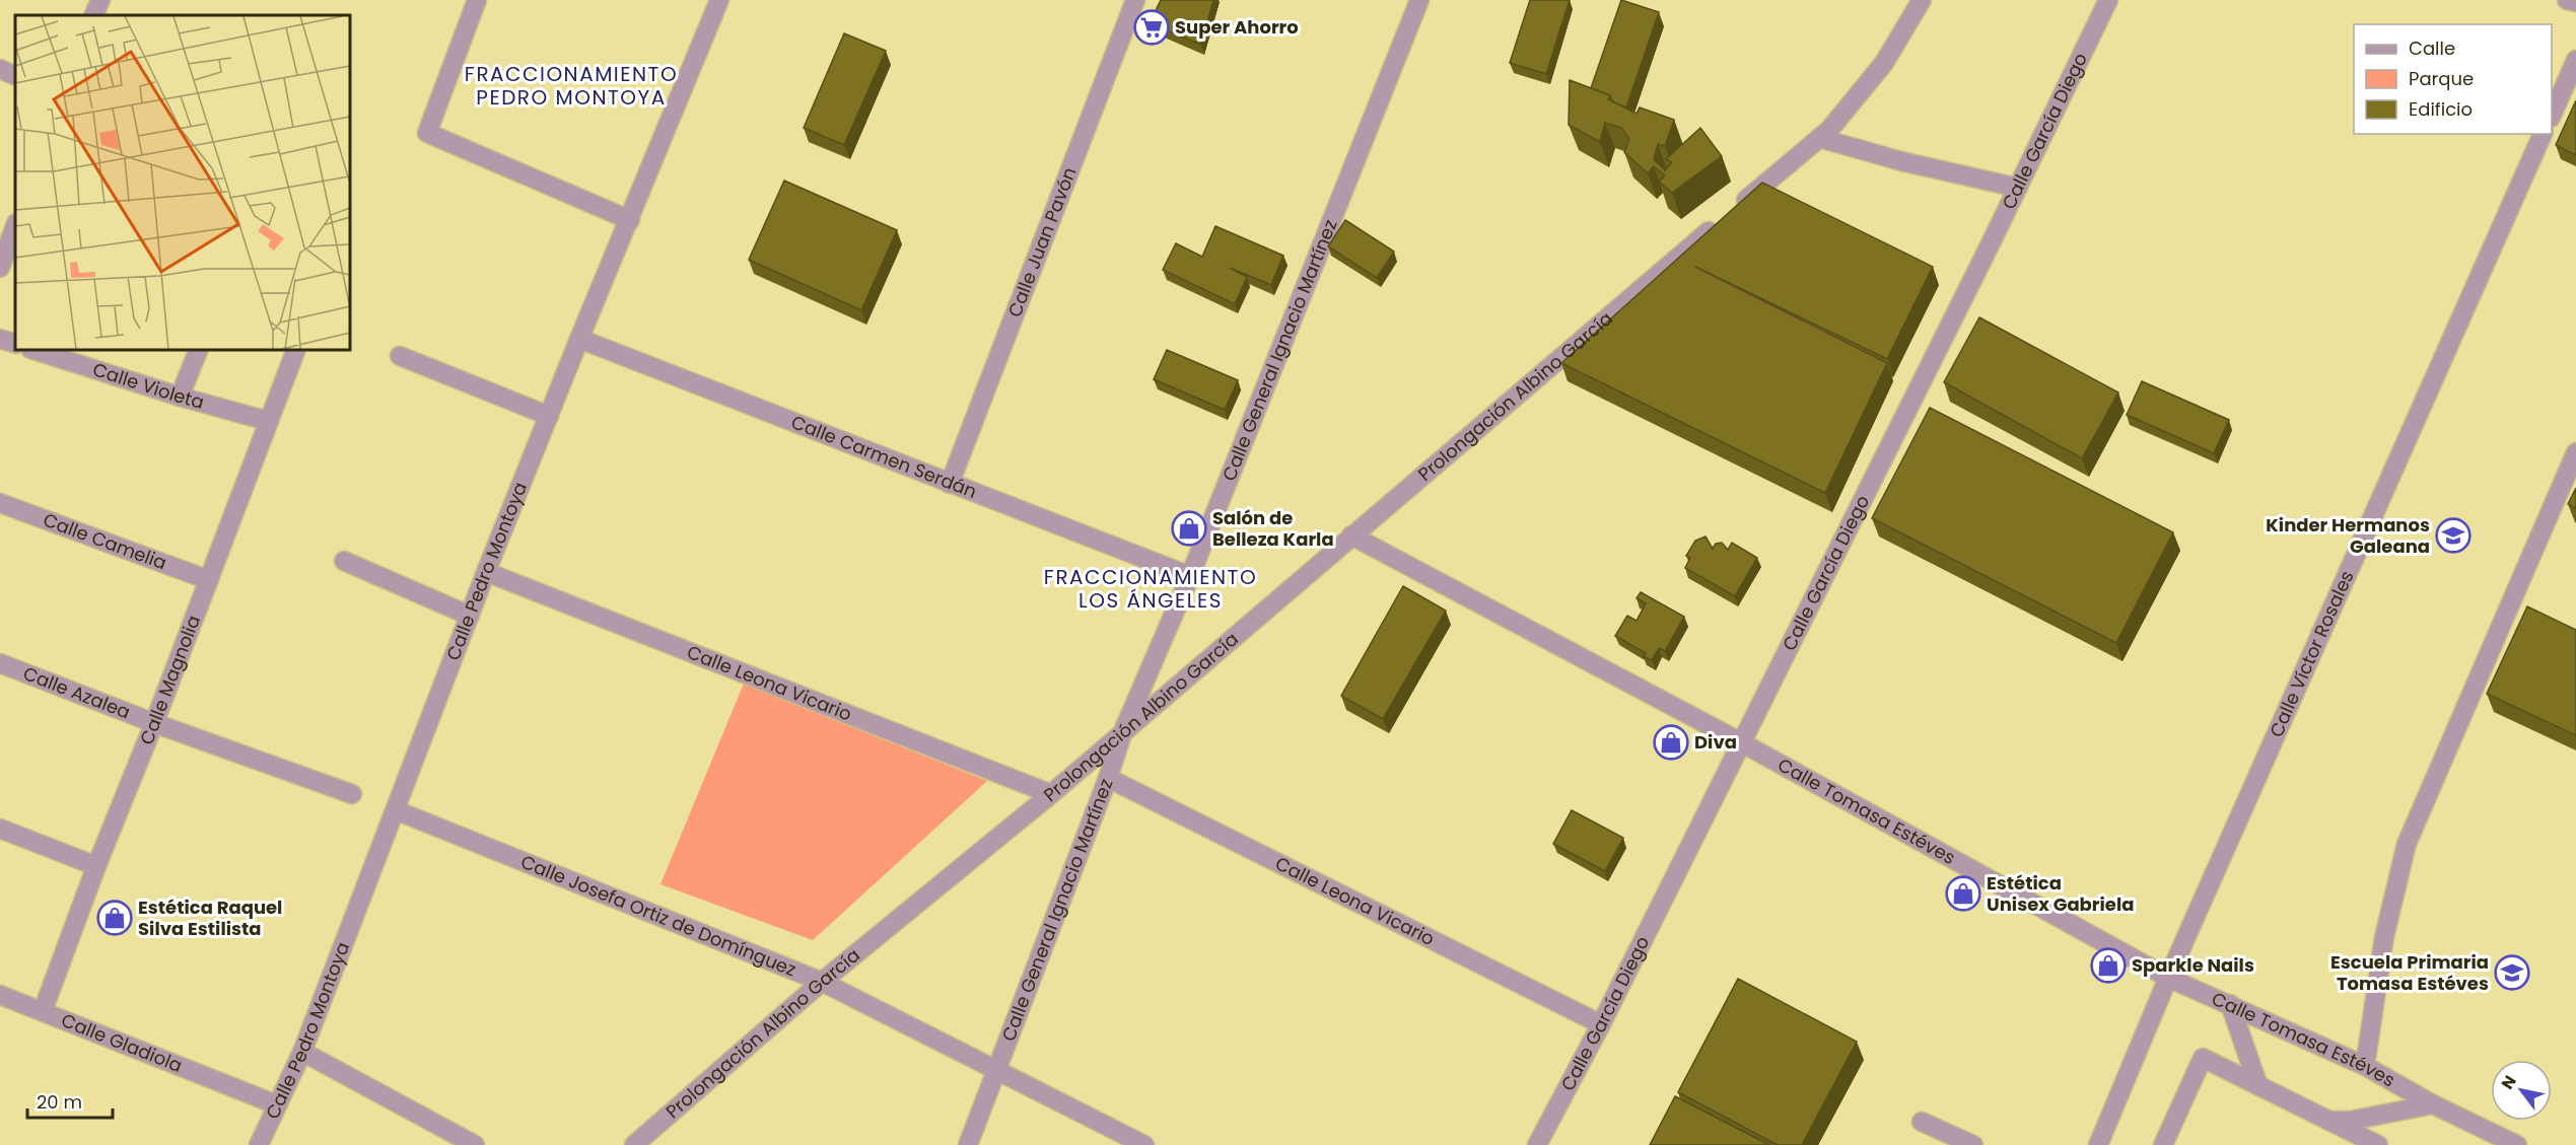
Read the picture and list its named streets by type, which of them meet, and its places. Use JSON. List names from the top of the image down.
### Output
{
  "streets": {
    "street": [
      "Calle García Diego",
      "Calle Juan Pavón",
      "Calle General Ignacio Martínez",
      "Calle Violeta",
      "Prolongación Albino García",
      "Calle Carmen Serdán",
      "Calle Camelia",
      "Calle Pedro Montoya",
      "Calle Víctor Rosales",
      "Calle Magnolia",
      "Calle Leona Vicario",
      "Calle Azalea",
      "Calle Tomasa Estéves",
      "Calle Josefa Ortiz de Domínguez",
      "Calle Gladiola"
    ]
  },
  "crossings": [
    ["Calle García Diego", "Calle Leona Vicario"],
    ["Calle García Diego", "Calle Tomasa Estéves"],
    ["Calle Juan Pavón", "Calle Carmen Serdán"],
    ["Calle General Ignacio Martínez", "Prolongación Albino García"],
    ["Calle General Ignacio Martínez", "Calle Carmen Serdán"],
    ["Calle General Ignacio Martínez", "Calle Leona Vicario"],
    ["Calle General Ignacio Martínez", "Calle Josefa Ortiz de Domínguez"],
    ["Calle Violeta", "Calle Magnolia"],
    ["Prolongación Albino García", "Calle Leona Vicario"],
    ["Prolongación Albino García", "Calle Tomasa Estéves"],
    ["Prolongación Albino García", "Calle Josefa Ortiz de Domínguez"],
    ["Calle Carmen Serdán", "Calle Pedro Montoya"],
    ["Calle Camelia", "Calle Magnolia"],
    ["Calle Pedro Montoya", "Calle Leona Vicario"],
    ["Calle Pedro Montoya", "Calle Josefa Ortiz de Domínguez"],
    ["Calle Pedro Montoya", "Calle Gladiola"],
    ["Calle Víctor Rosales", "Calle Tomasa Estéves"],
    ["Calle Magnolia", "Calle Azalea"],
    ["Calle Magnolia", "Calle Gladiola"]
  ],
  "districts": ["FRACCIONAMIENTO PEDRO MONTOYA", "FRACCIONAMIENTO LOS ÁNGELES"],
  "places": {
    "supermarket": ["Super Ahorro"],
    "shop": [
      "Salón de Belleza Karla",
      "Diva",
      "Estética Unisex Gabriela",
      "Estética Raquel Silva Estilista",
      "Sparkle Nails"
    ],
    "school or university": ["Kinder Hermanos Galeana", "Escuela Primaria Tomasa Estéves"]
  },
  "legend": ["Calle", "Parque", "Edificio"],
  "scale_bar": "20 m",
  "north": "top left"
}
